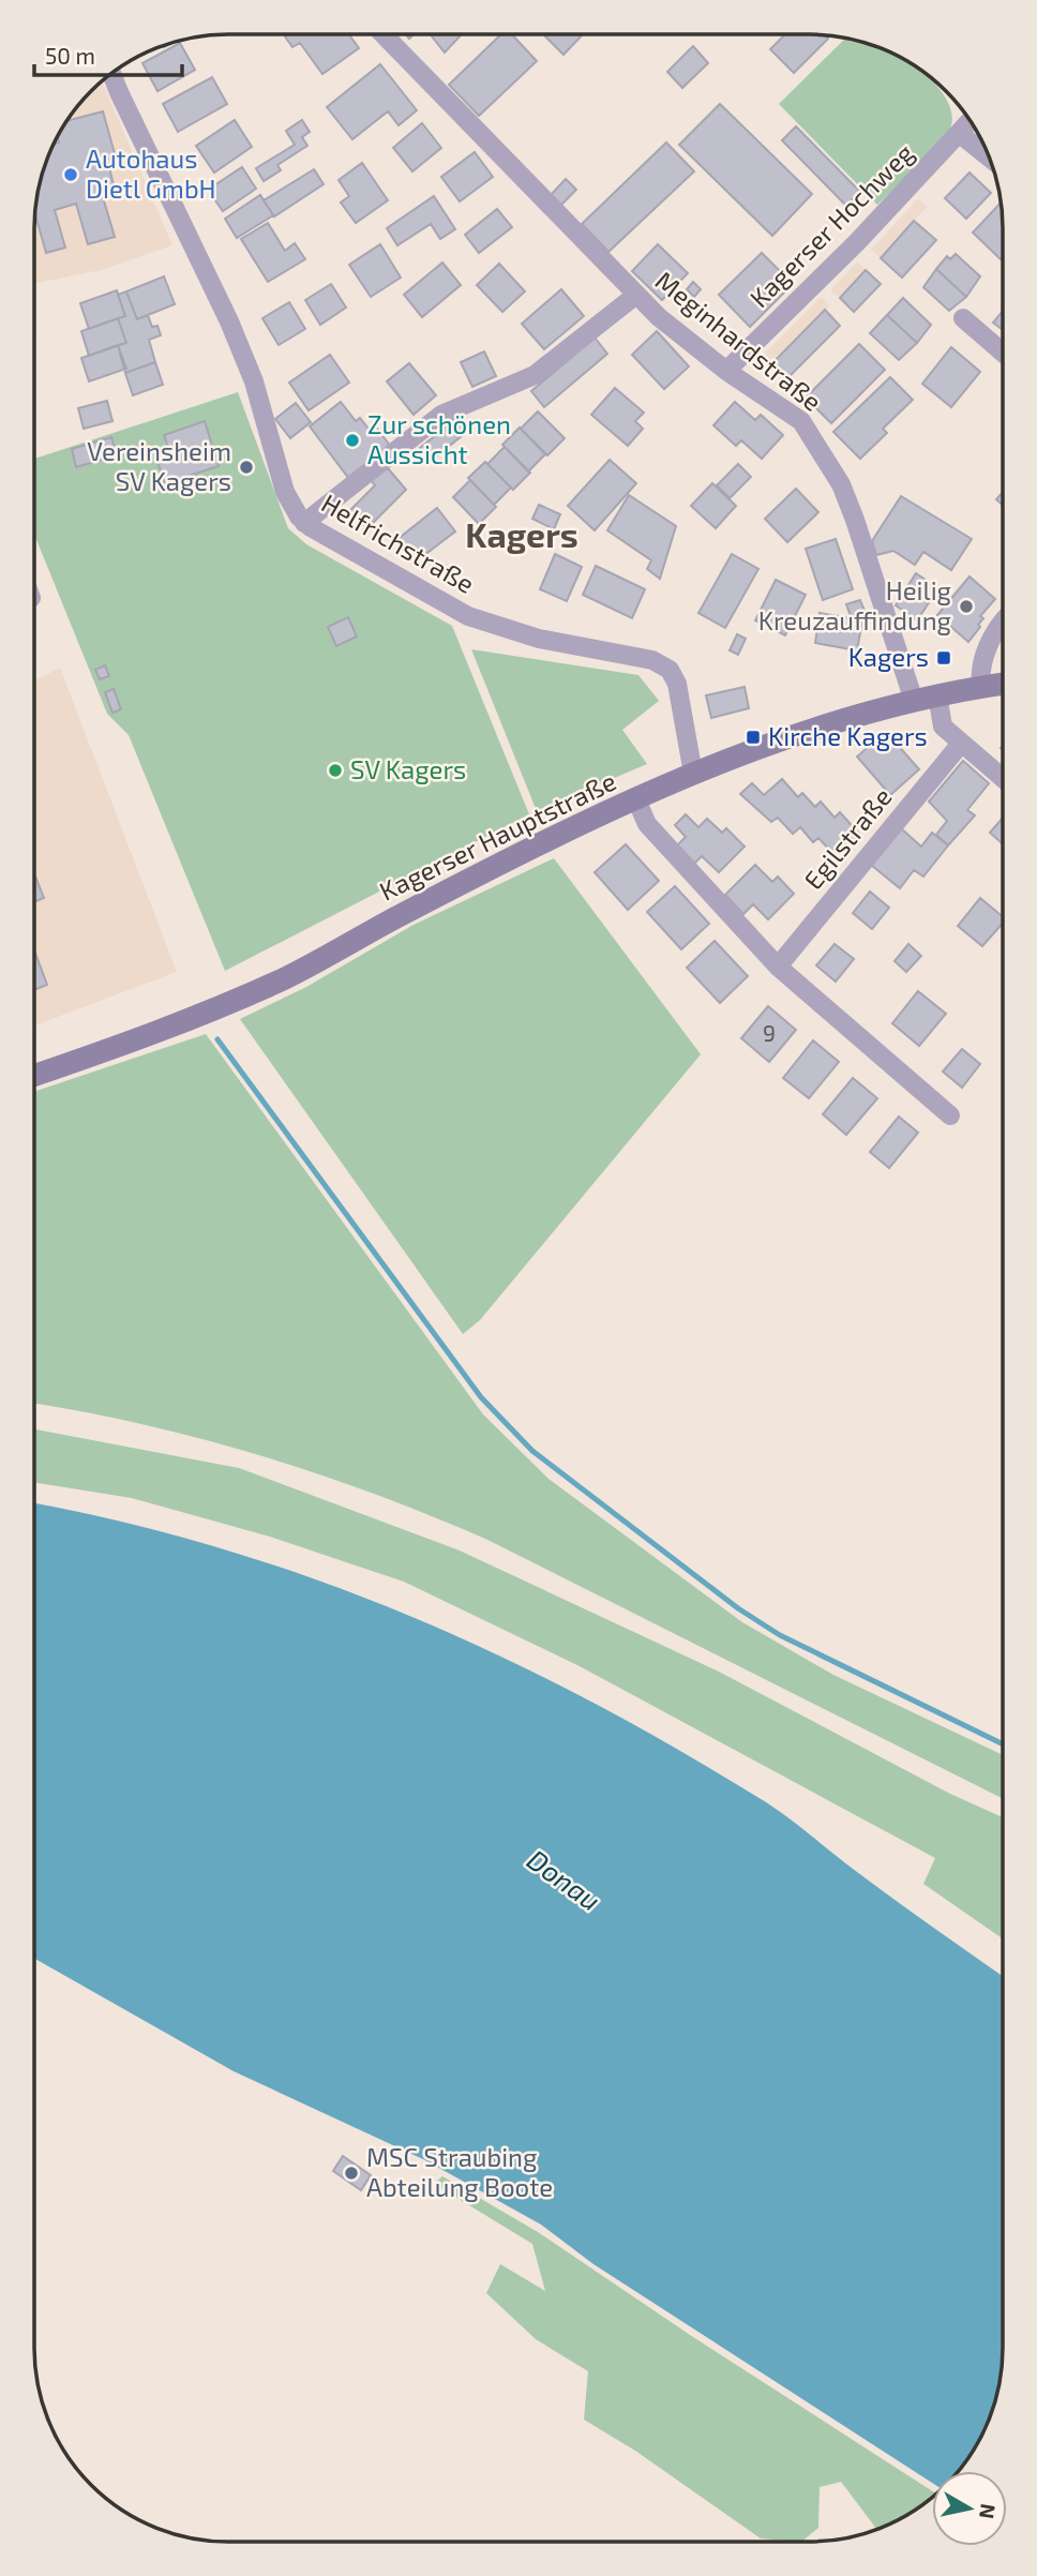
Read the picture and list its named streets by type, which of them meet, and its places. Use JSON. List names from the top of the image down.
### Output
{
  "streets": {
    "street": [
      "Kagerser Hochweg",
      "Meginhardstraße",
      "Helfrichstraße",
      "Kagerser Hauptstraße",
      "Egilstraße"
    ]
  },
  "crossings": [
    ["Kagerser Hochweg", "Meginhardstraße"],
    ["Meginhardstraße", "Kagerser Hauptstraße"],
    ["Helfrichstraße", "Kagerser Hauptstraße"]
  ],
  "districts": ["Kagers"],
  "water": ["Donau"],
  "places": {
    "other": [
      "Autohaus Dietl GmbH",
      "Zur schönen Aussicht",
      "Vereinsheim SV Kagers",
      "Heilig Kreuzauffindung",
      "SV Kagers",
      "MSC Straubing Abteilung Boote"
    ],
    "transit": ["Kagers", "Kirche Kagers"]
  },
  "house_numbers": ["9"],
  "scale_bar": "50 m",
  "north": "right"
}
